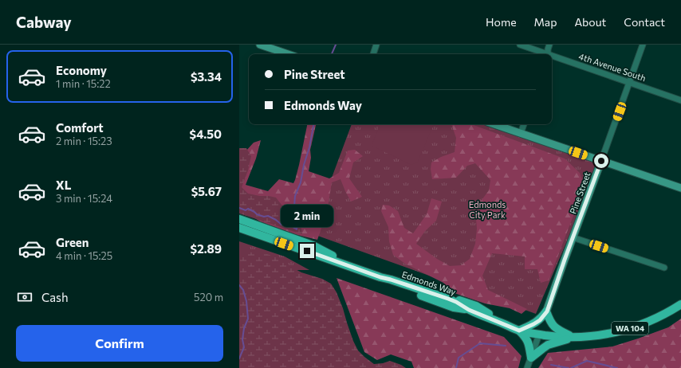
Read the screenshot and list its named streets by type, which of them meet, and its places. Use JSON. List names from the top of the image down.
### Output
{
  "streets": {
    "main road": ["Edmonds Way", "WA 104"],
    "street": ["4th Avenue South", "Pine Street"]
  },
  "crossings": [
    ["4th Avenue South", "Pine Street"],
    ["Edmonds Way", "WA 104"]
  ],
  "parks": ["Edmonds City Park"],
  "page": {
    "header": "Cabway",
    "nav": [
      "Home",
      "Map",
      "About",
      "Contact"
    ],
    "list": [
      {
        "name": "Economy",
        "note": "1 min · 15:22",
        "value": "$3.34"
      },
      {
        "name": "Comfort",
        "note": "2 min · 15:23",
        "value": "$4.50"
      },
      {
        "name": "XL",
        "note": "3 min · 15:24",
        "value": "$5.67"
      },
      {
        "name": "Green",
        "note": "4 min · 15:25",
        "value": "$2.89"
      }
    ],
    "banner": ["Pine Street", "Edmonds Way"],
    "bubble": "2 min",
    "pay": ["Cash", "520 m"],
    "buttons": "Confirm"
  }
}
